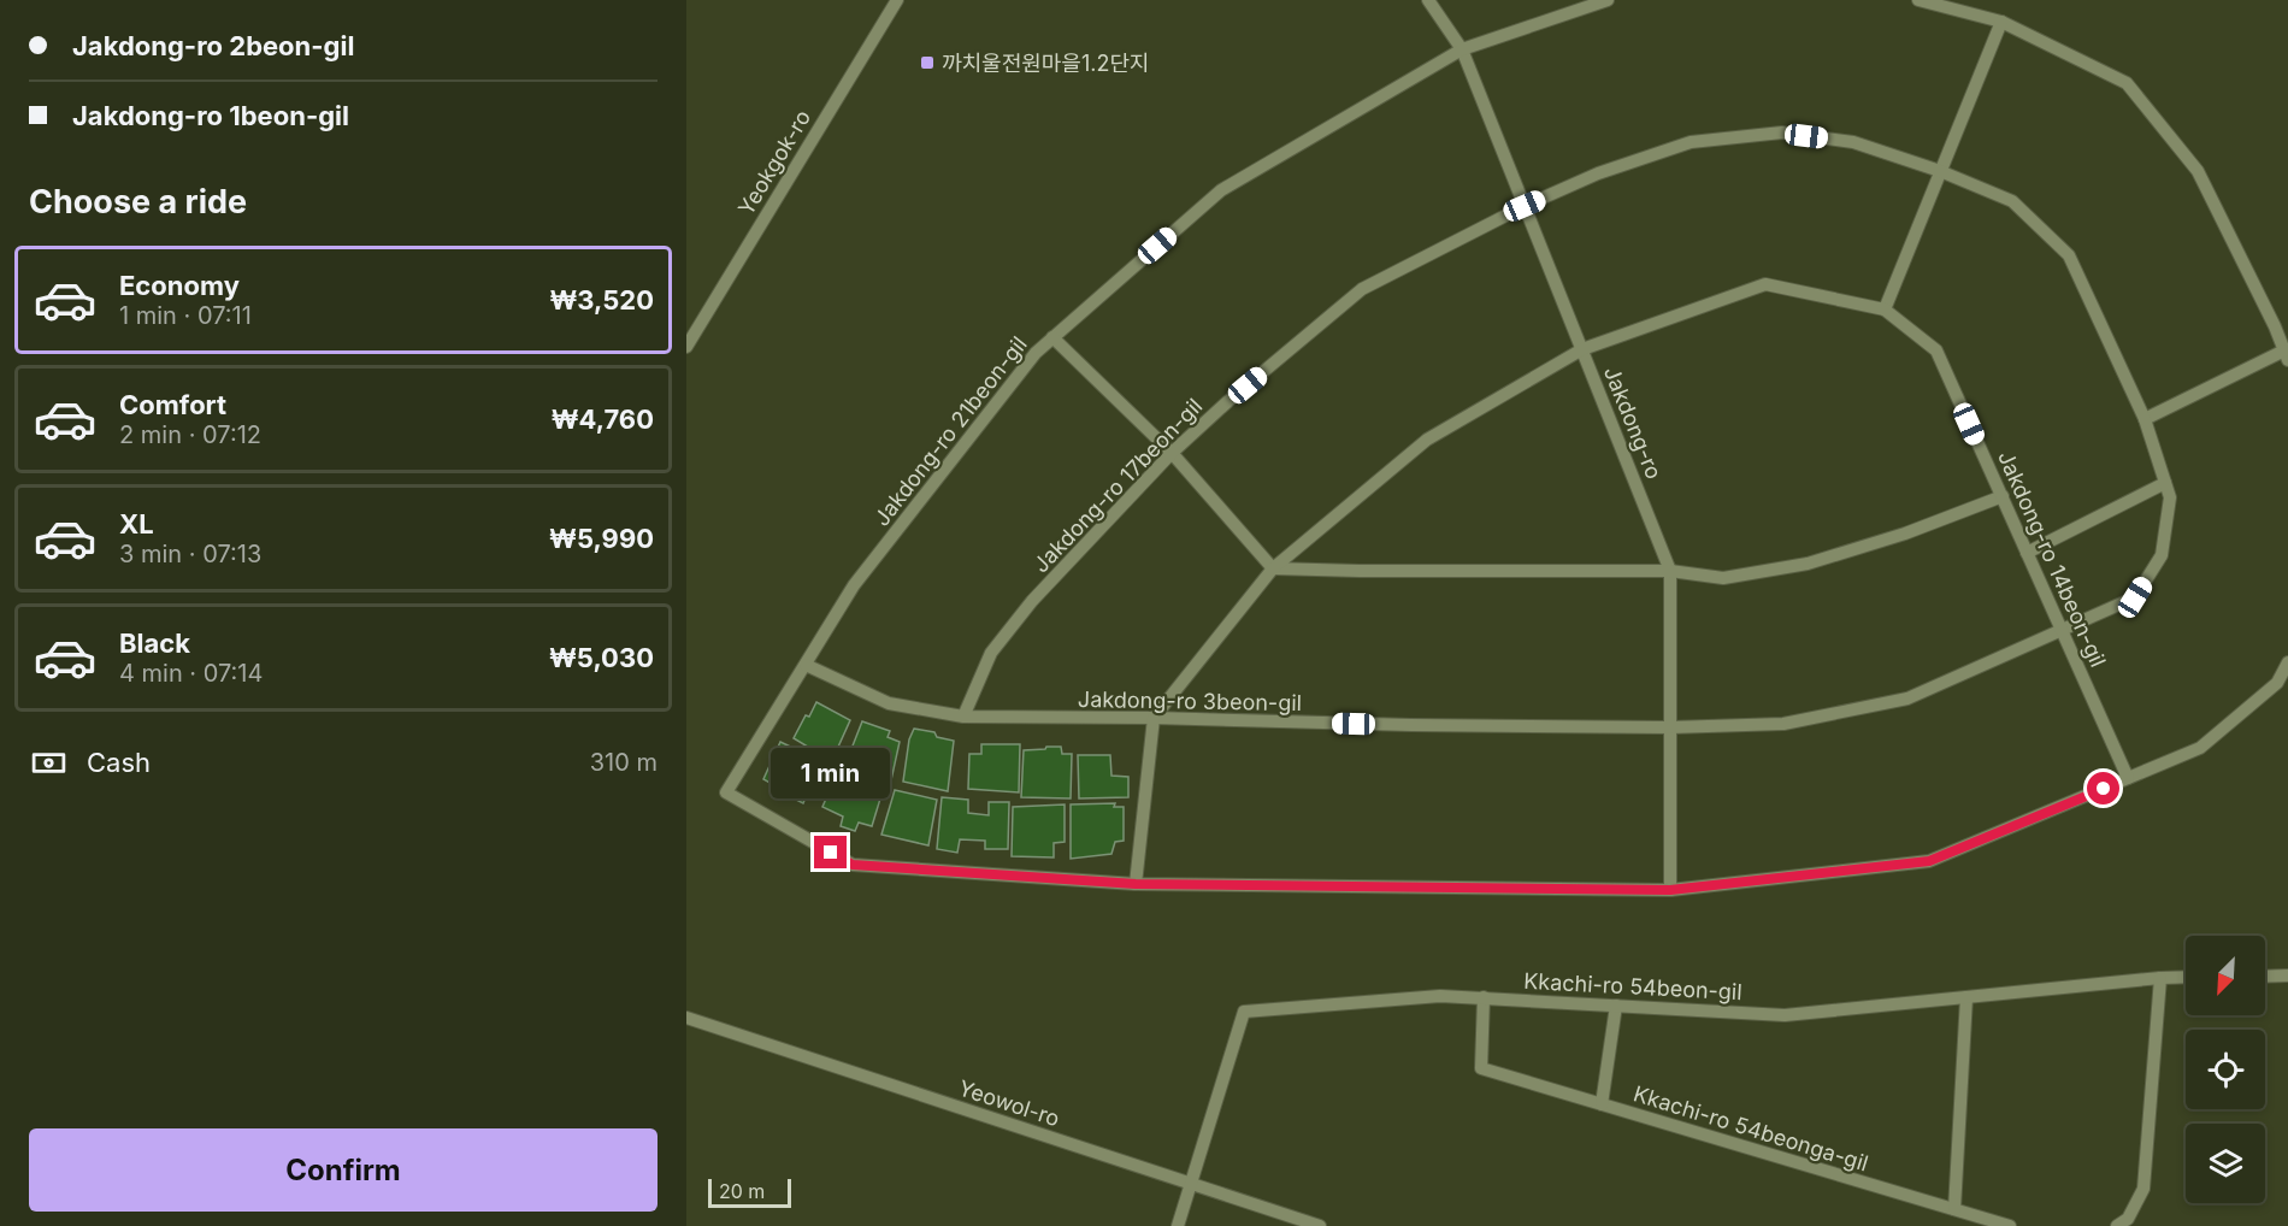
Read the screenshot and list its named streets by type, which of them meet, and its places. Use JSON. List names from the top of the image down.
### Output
{
  "streets": {
    "street": [
      "Yeokgok-ro",
      "Jakdong-ro",
      "Jakdong-ro 21beon-gil",
      "Jakdong-ro 17beon-gil",
      "Jakdong-ro 14beon-gil",
      "Jakdong-ro 3beon-gil",
      "Kkachi-ro 54beon-gil",
      "Yeowol-ro",
      "Kkachi-ro 54beonga-gil"
    ]
  },
  "crossings": [
    ["Jakdong-ro", "Jakdong-ro 21beon-gil"],
    ["Jakdong-ro", "Jakdong-ro 17beon-gil"],
    ["Jakdong-ro", "Jakdong-ro 14beon-gil"],
    ["Jakdong-ro", "Jakdong-ro 3beon-gil"],
    ["Jakdong-ro 21beon-gil", "Jakdong-ro 3beon-gil"],
    ["Jakdong-ro 17beon-gil", "Jakdong-ro 3beon-gil"],
    ["Jakdong-ro 14beon-gil", "Jakdong-ro 3beon-gil"],
    ["Kkachi-ro 54beon-gil", "Yeowol-ro"],
    ["Kkachi-ro 54beon-gil", "Kkachi-ro 54beonga-gil"]
  ],
  "places": {
    "transit": ["까치울전원마을1.2단지"]
  },
  "scale_bar": "20 m",
  "north": "bottom left",
  "page": {
    "banner": ["Jakdong-ro 2beon-gil", "Jakdong-ro 1beon-gil"],
    "heading": "Choose a ride",
    "list": [
      {
        "name": "Economy",
        "note": "1 min · 07:11",
        "value": "₩3,520"
      },
      {
        "name": "Comfort",
        "note": "2 min · 07:12",
        "value": "₩4,760"
      },
      {
        "name": "XL",
        "note": "3 min · 07:13",
        "value": "₩5,990"
      },
      {
        "name": "Black",
        "note": "4 min · 07:14",
        "value": "₩5,030"
      }
    ],
    "pay": ["Cash", "310 m"],
    "bubble": "1 min",
    "buttons": "Confirm",
    "scale": "20 m"
  }
}
